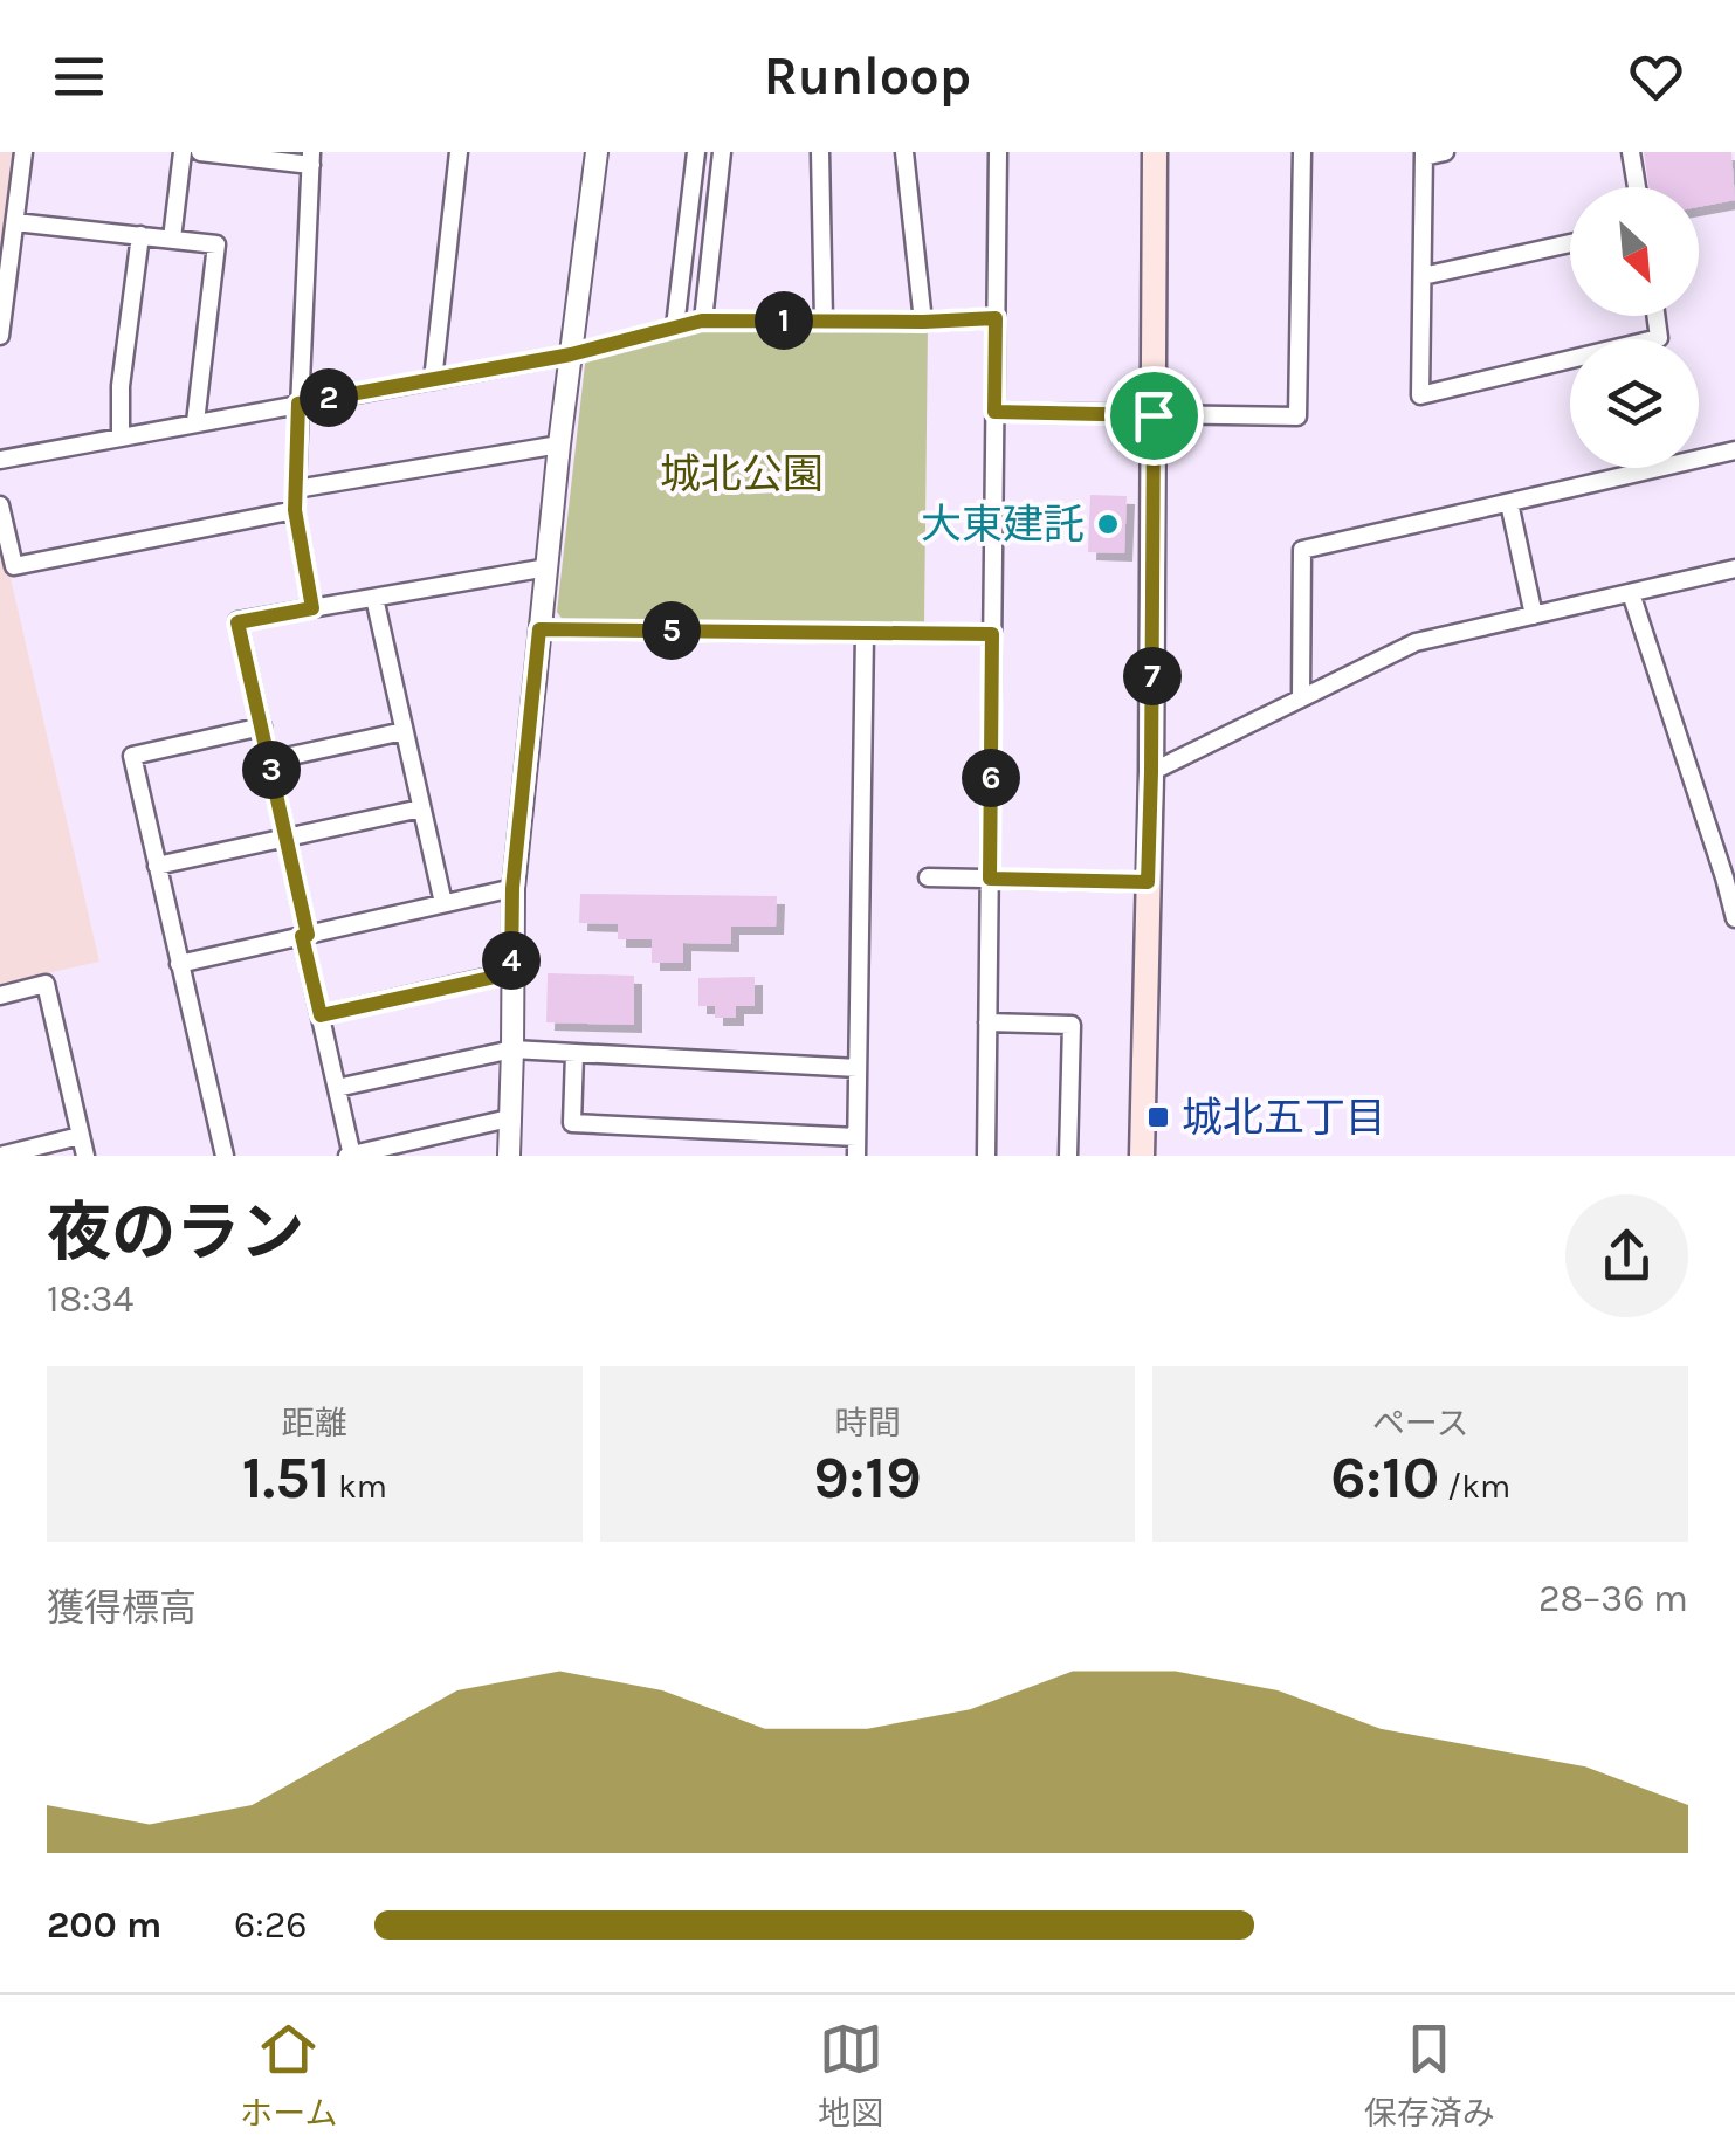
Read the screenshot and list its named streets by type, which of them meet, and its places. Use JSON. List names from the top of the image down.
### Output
{
  "parks": ["城北公園"],
  "places": {
    "other": ["大東建託"],
    "transit": ["城北五丁目"]
  },
  "north": "bottom right",
  "page": {
    "header": "Runloop",
    "pins": [
      "1",
      "2",
      "5",
      "7",
      "3",
      "6",
      "4"
    ],
    "heading": ["夜のラン", "18:34"],
    "stats": [
      ["距離", "1.51 km"],
      ["時間", "9:19"],
      ["ペース", "6:10 /km"]
    ],
    "chart": ["獲得標高", "28–36 m"],
    "list": [
      {
        "name": "200 m",
        "note": "6:26"
      }
    ],
    "tabs": ["ホーム", "地図", "保存済み"]
  }
}
